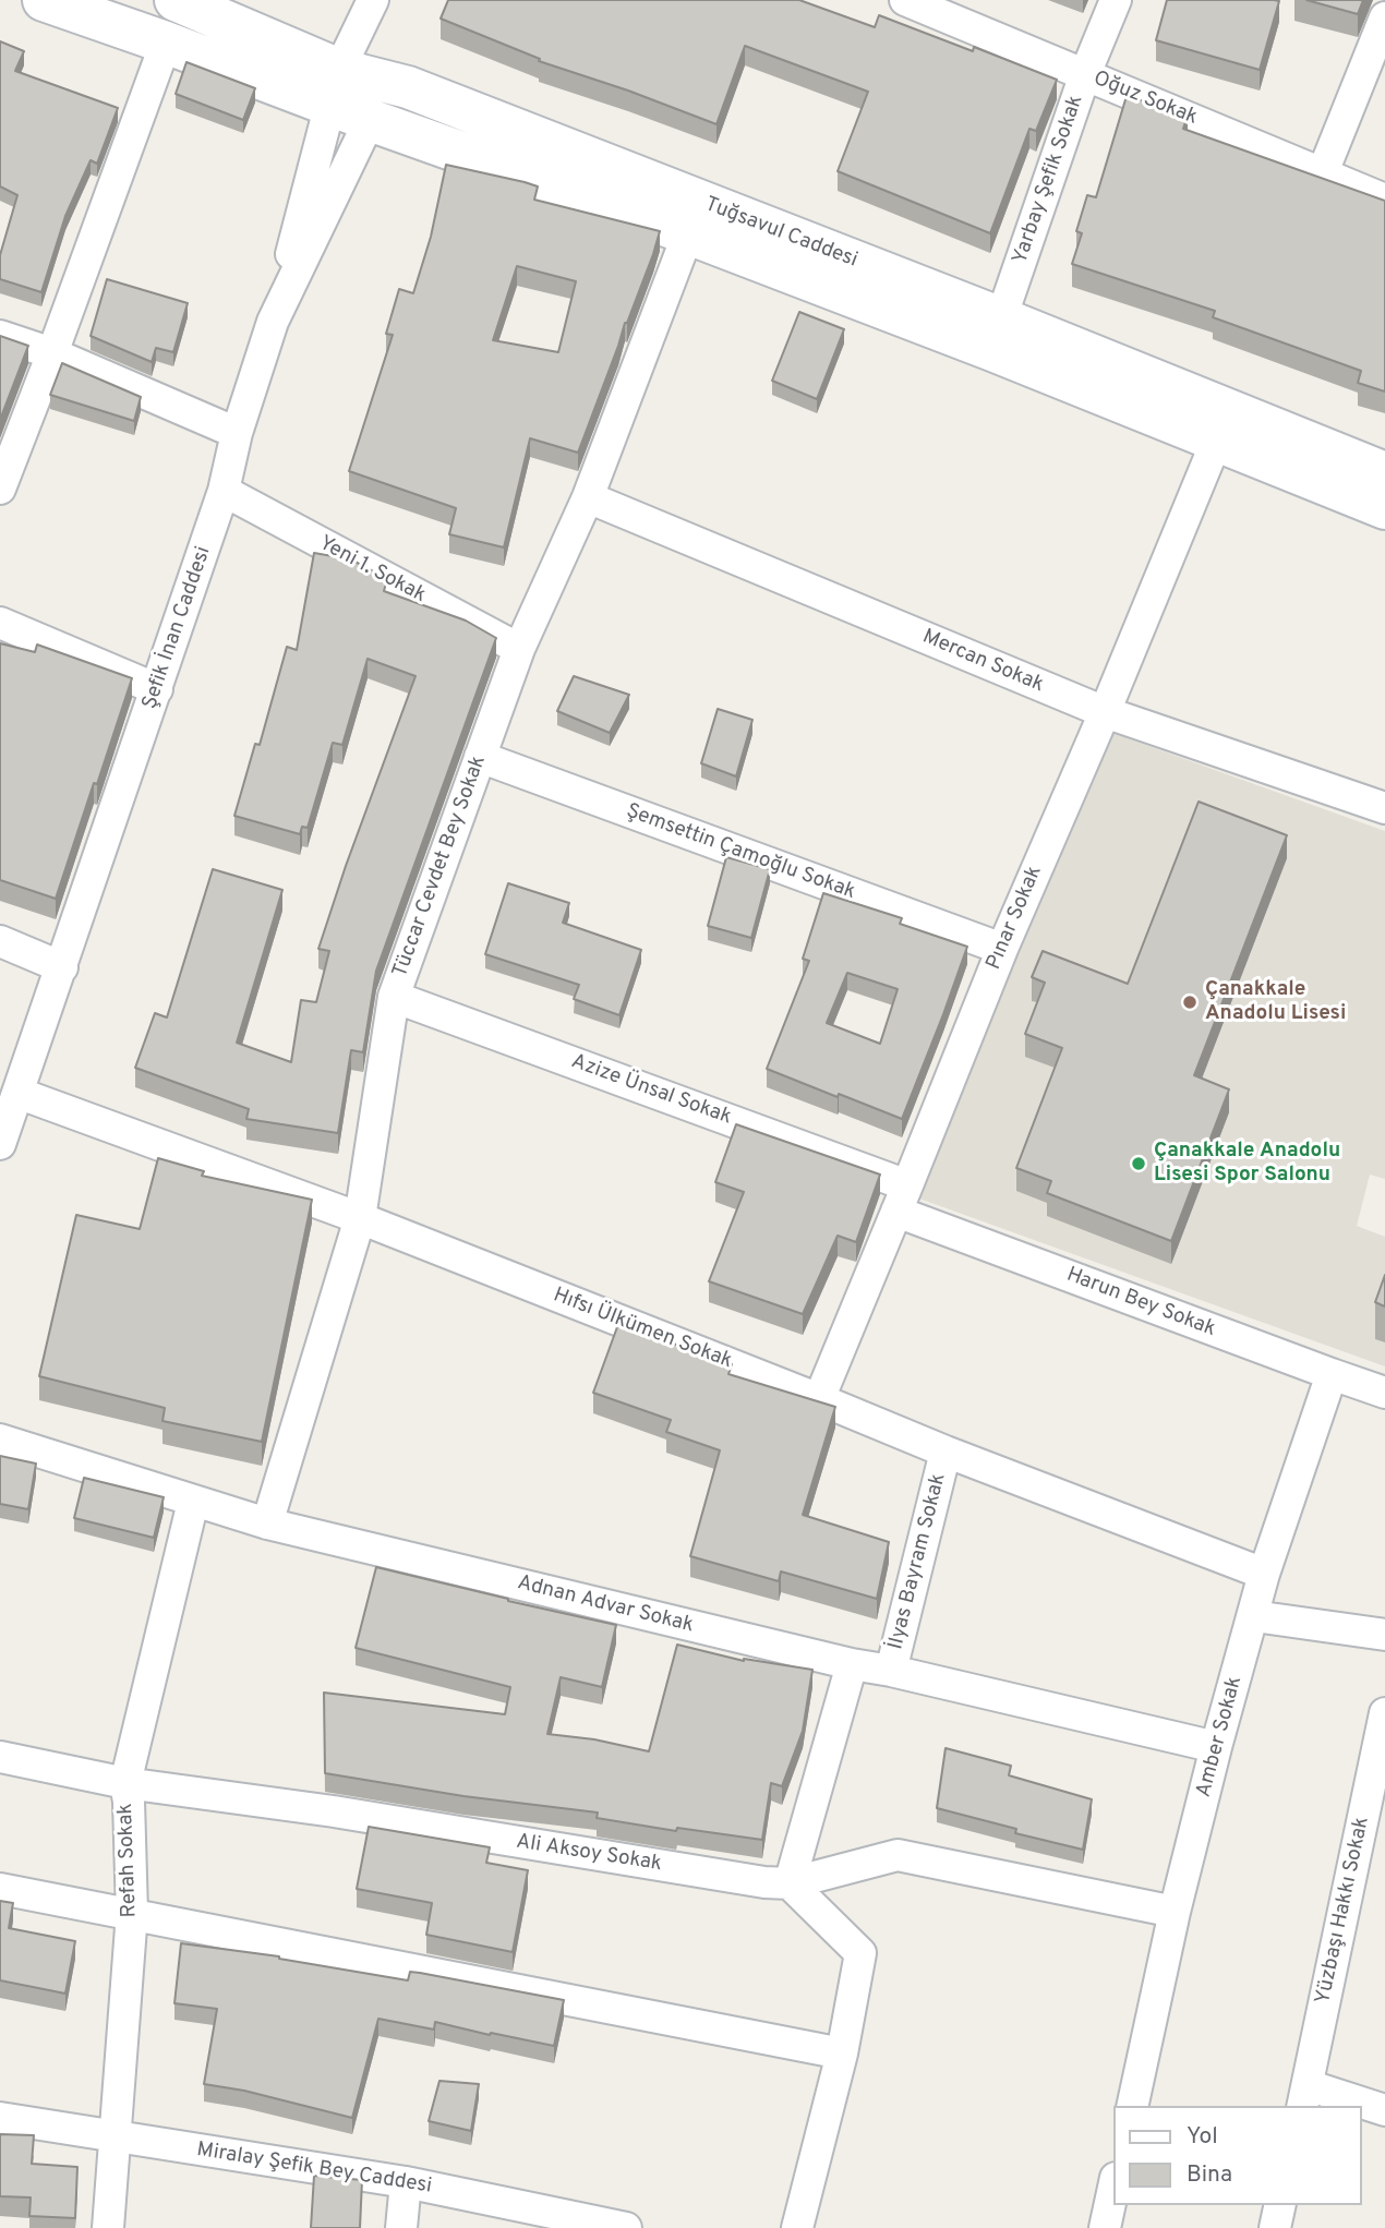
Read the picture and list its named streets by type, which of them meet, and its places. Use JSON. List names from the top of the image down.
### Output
{
  "streets": {
    "main road": ["Tuğsavul Caddesi"],
    "street": [
      "Oğuz Sokak",
      "Yarbay Şefik Sokak",
      "Yeni 1. Sokak",
      "Şefik İnan Caddesi",
      "Mercan Sokak",
      "Şemsettin Çamoğlu Sokak",
      "Tüccar Cevdet Bey Sokak",
      "Pınar Sokak",
      "Azize Ünsal Sokak",
      "Harun Bey Sokak",
      "Hıfsı Ülkümen Sokak",
      "İlyas Bayram Sokak",
      "Adnan Advar Sokak",
      "Amber Sokak",
      "Ali Aksoy Sokak",
      "Refah Sokak",
      "Yüzbaşı Hakkı Sokak",
      "Miralay Şefik Bey Caddesi"
    ]
  },
  "crossings": [
    ["Oğuz Sokak", "Yarbay Şefik Sokak"],
    ["Yarbay Şefik Sokak", "Tuğsavul Caddesi"],
    ["Yeni 1. Sokak", "Şefik İnan Caddesi"],
    ["Yeni 1. Sokak", "Tüccar Cevdet Bey Sokak"],
    ["Şefik İnan Caddesi", "Hıfsı Ülkümen Sokak"],
    ["Mercan Sokak", "Tüccar Cevdet Bey Sokak"],
    ["Mercan Sokak", "Pınar Sokak"],
    ["Şemsettin Çamoğlu Sokak", "Tüccar Cevdet Bey Sokak"],
    ["Şemsettin Çamoğlu Sokak", "Pınar Sokak"],
    ["Tüccar Cevdet Bey Sokak", "Azize Ünsal Sokak"],
    ["Tüccar Cevdet Bey Sokak", "Hıfsı Ülkümen Sokak"],
    ["Tüccar Cevdet Bey Sokak", "Adnan Advar Sokak"],
    ["Pınar Sokak", "Azize Ünsal Sokak"],
    ["Pınar Sokak", "Harun Bey Sokak"],
    ["Pınar Sokak", "Hıfsı Ülkümen Sokak"],
    ["Azize Ünsal Sokak", "Harun Bey Sokak"],
    ["Harun Bey Sokak", "Amber Sokak"],
    ["Hıfsı Ülkümen Sokak", "İlyas Bayram Sokak"],
    ["Hıfsı Ülkümen Sokak", "Amber Sokak"],
    ["İlyas Bayram Sokak", "Adnan Advar Sokak"],
    ["Adnan Advar Sokak", "Amber Sokak"],
    ["Adnan Advar Sokak", "Refah Sokak"],
    ["Amber Sokak", "Ali Aksoy Sokak"],
    ["Ali Aksoy Sokak", "Refah Sokak"],
    ["Refah Sokak", "Miralay Şefik Bey Caddesi"]
  ],
  "places": ["Çanakkale Anadolu Lisesi", "Çanakkale Anadolu Lisesi Spor Salonu"],
  "legend": ["Yol", "Bina"]
}
